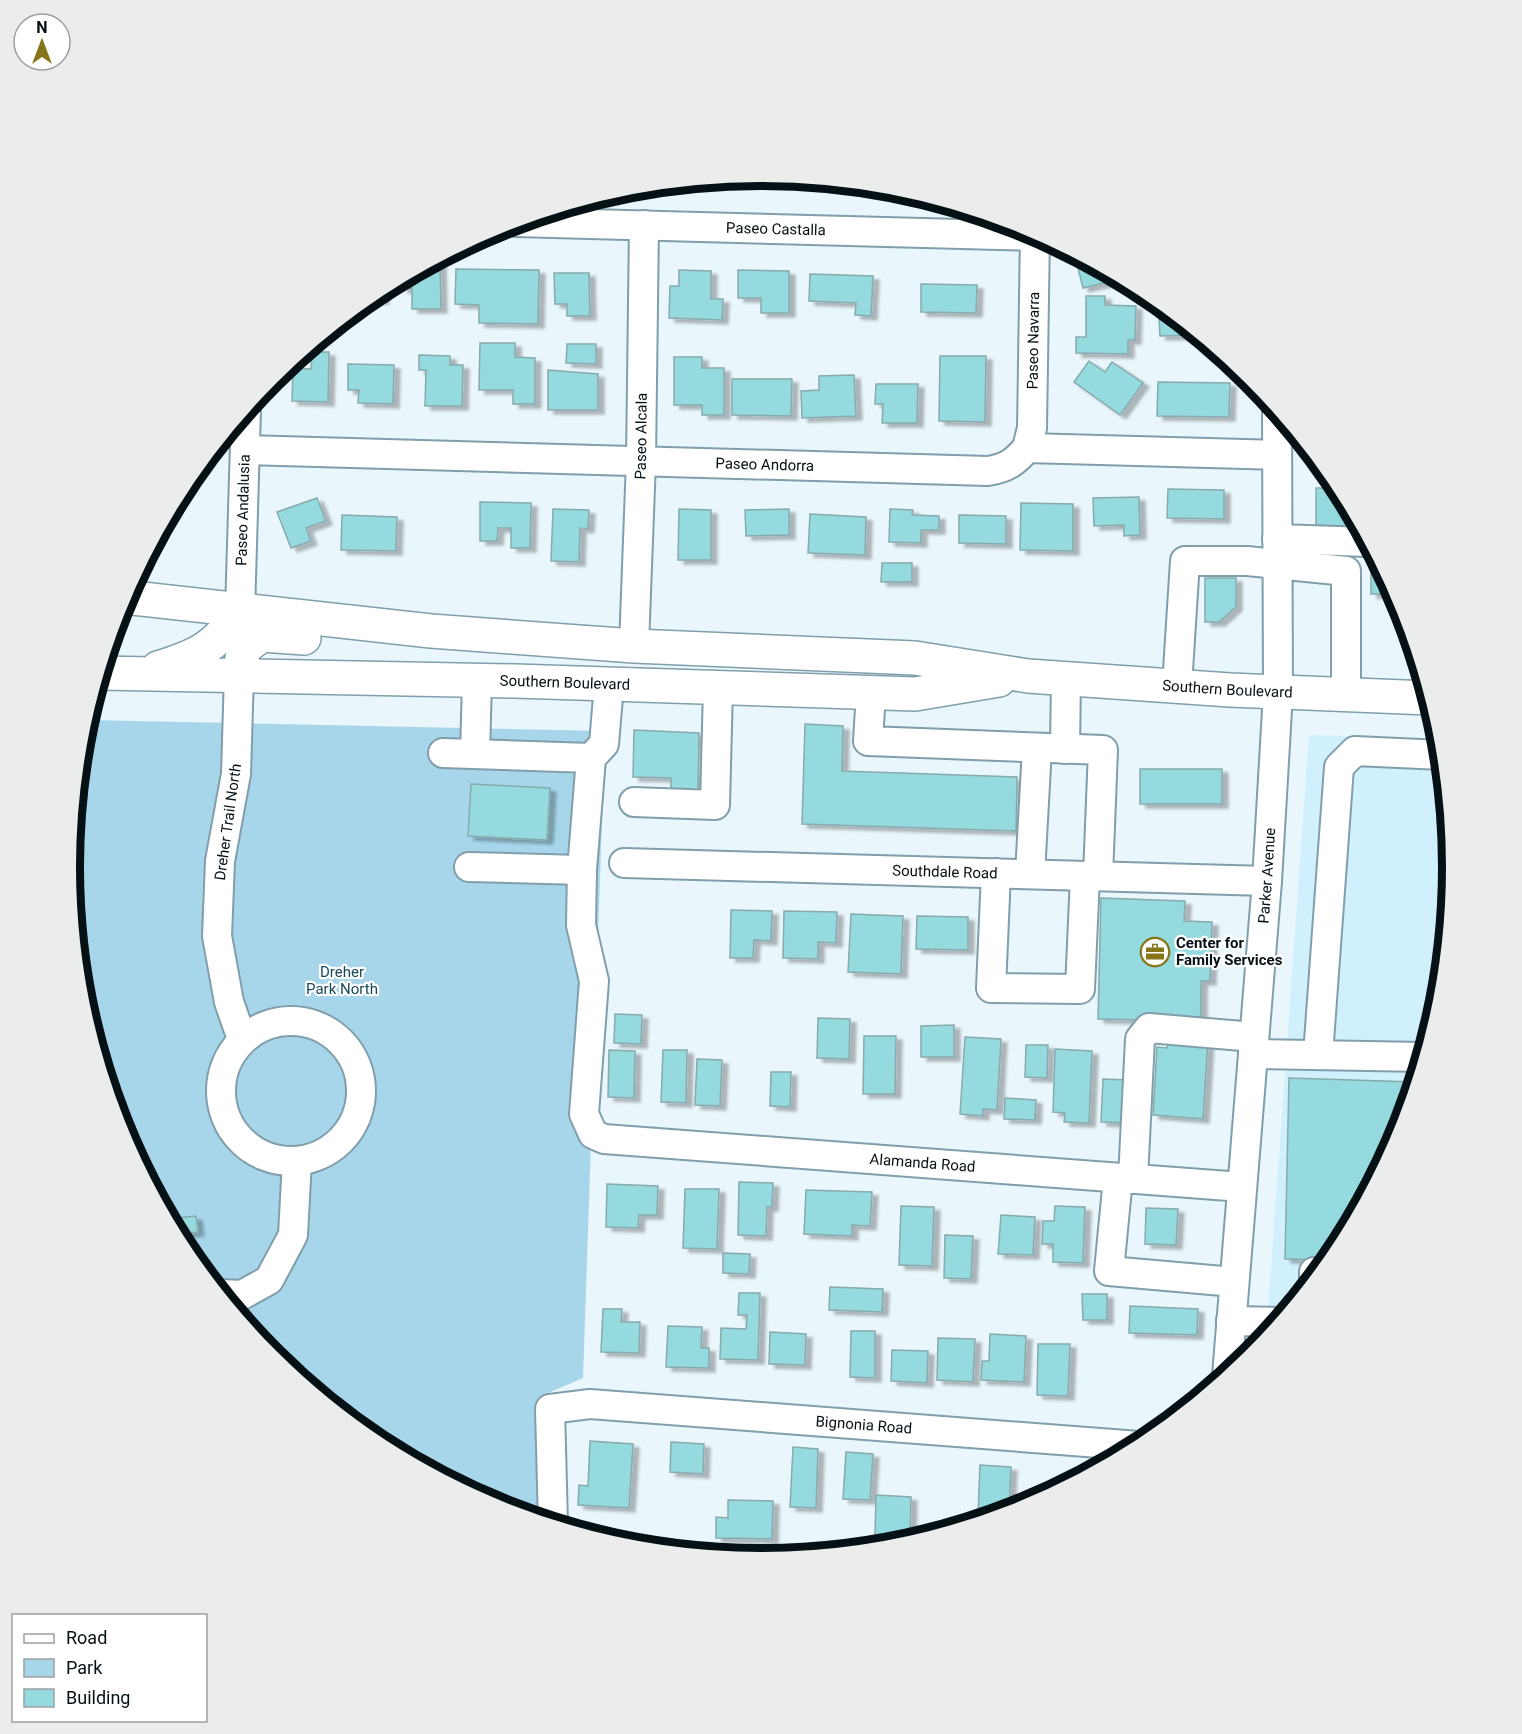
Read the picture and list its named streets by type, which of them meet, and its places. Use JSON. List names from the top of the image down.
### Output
{
  "streets": {
    "main road": ["Southern Boulevard"],
    "street": [
      "Paseo Castalla",
      "Paseo Navarra",
      "Paseo Alcala",
      "Paseo Andorra",
      "Paseo Andalusia",
      "Dreher Trail North",
      "Southdale Road",
      "Parker Avenue",
      "Alamanda Road",
      "Bignonia Road"
    ]
  },
  "crossings": [
    ["Paseo Castalla", "Paseo Alcala"],
    ["Paseo Navarra", "Paseo Andorra"],
    ["Paseo Alcala", "Paseo Andorra"],
    ["Paseo Alcala", "Southern Boulevard"],
    ["Paseo Andorra", "Paseo Andalusia"],
    ["Paseo Andalusia", "Southern Boulevard"],
    ["Southern Boulevard", "Dreher Trail North"],
    ["Southern Boulevard", "Parker Avenue"],
    ["Southdale Road", "Parker Avenue"],
    ["Parker Avenue", "Alamanda Road"]
  ],
  "parks": ["Dreher Park North"],
  "places": {
    "office": ["Center for Family Services"]
  },
  "legend": ["Road", "Park", "Building"],
  "north": "top"
}
